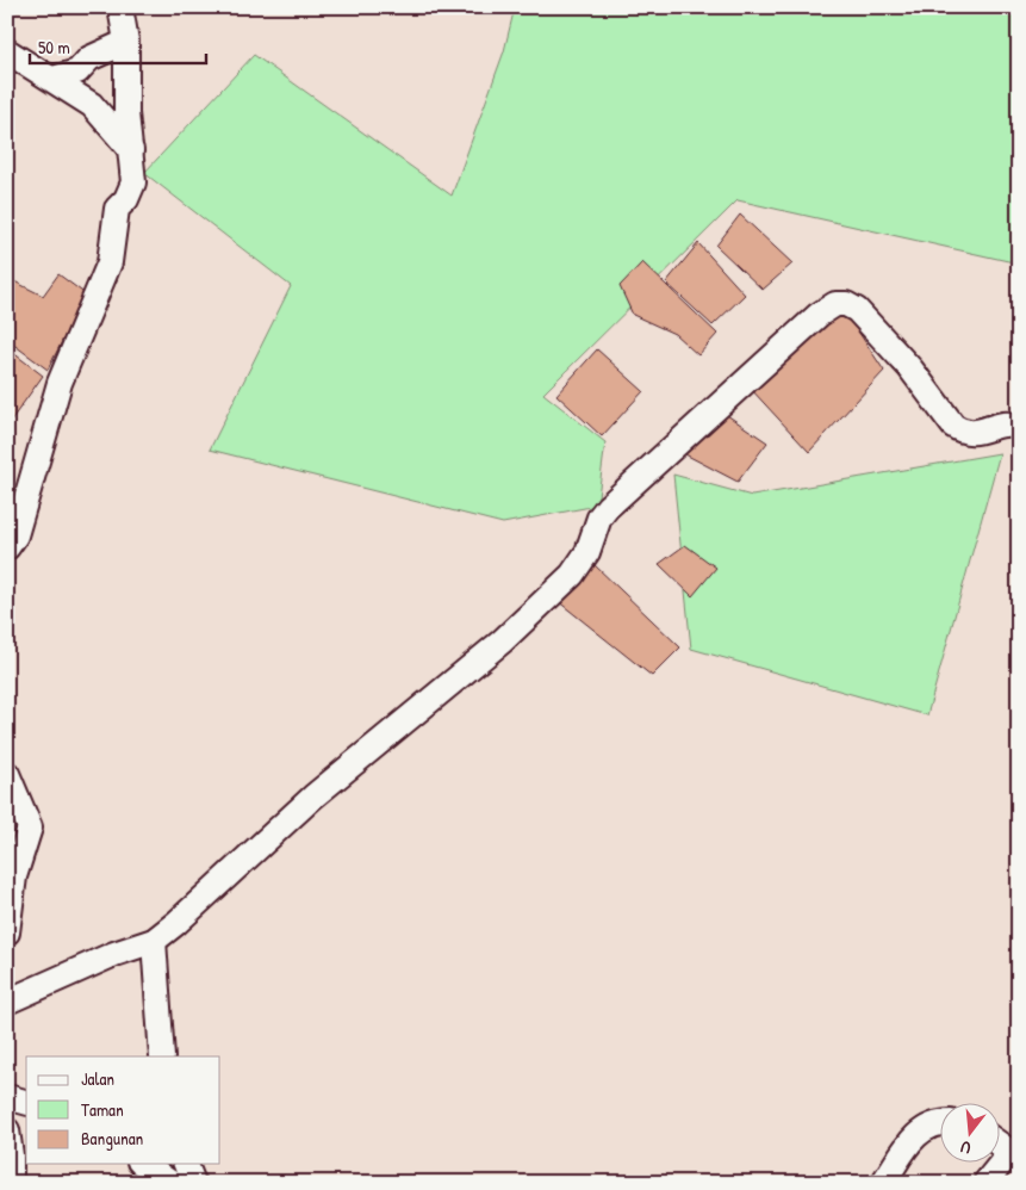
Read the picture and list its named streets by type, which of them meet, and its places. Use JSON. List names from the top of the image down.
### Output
{
  "legend": ["Jalan", "Taman", "Bangunan"],
  "scale_bar": "50 m",
  "north": "bottom"
}
